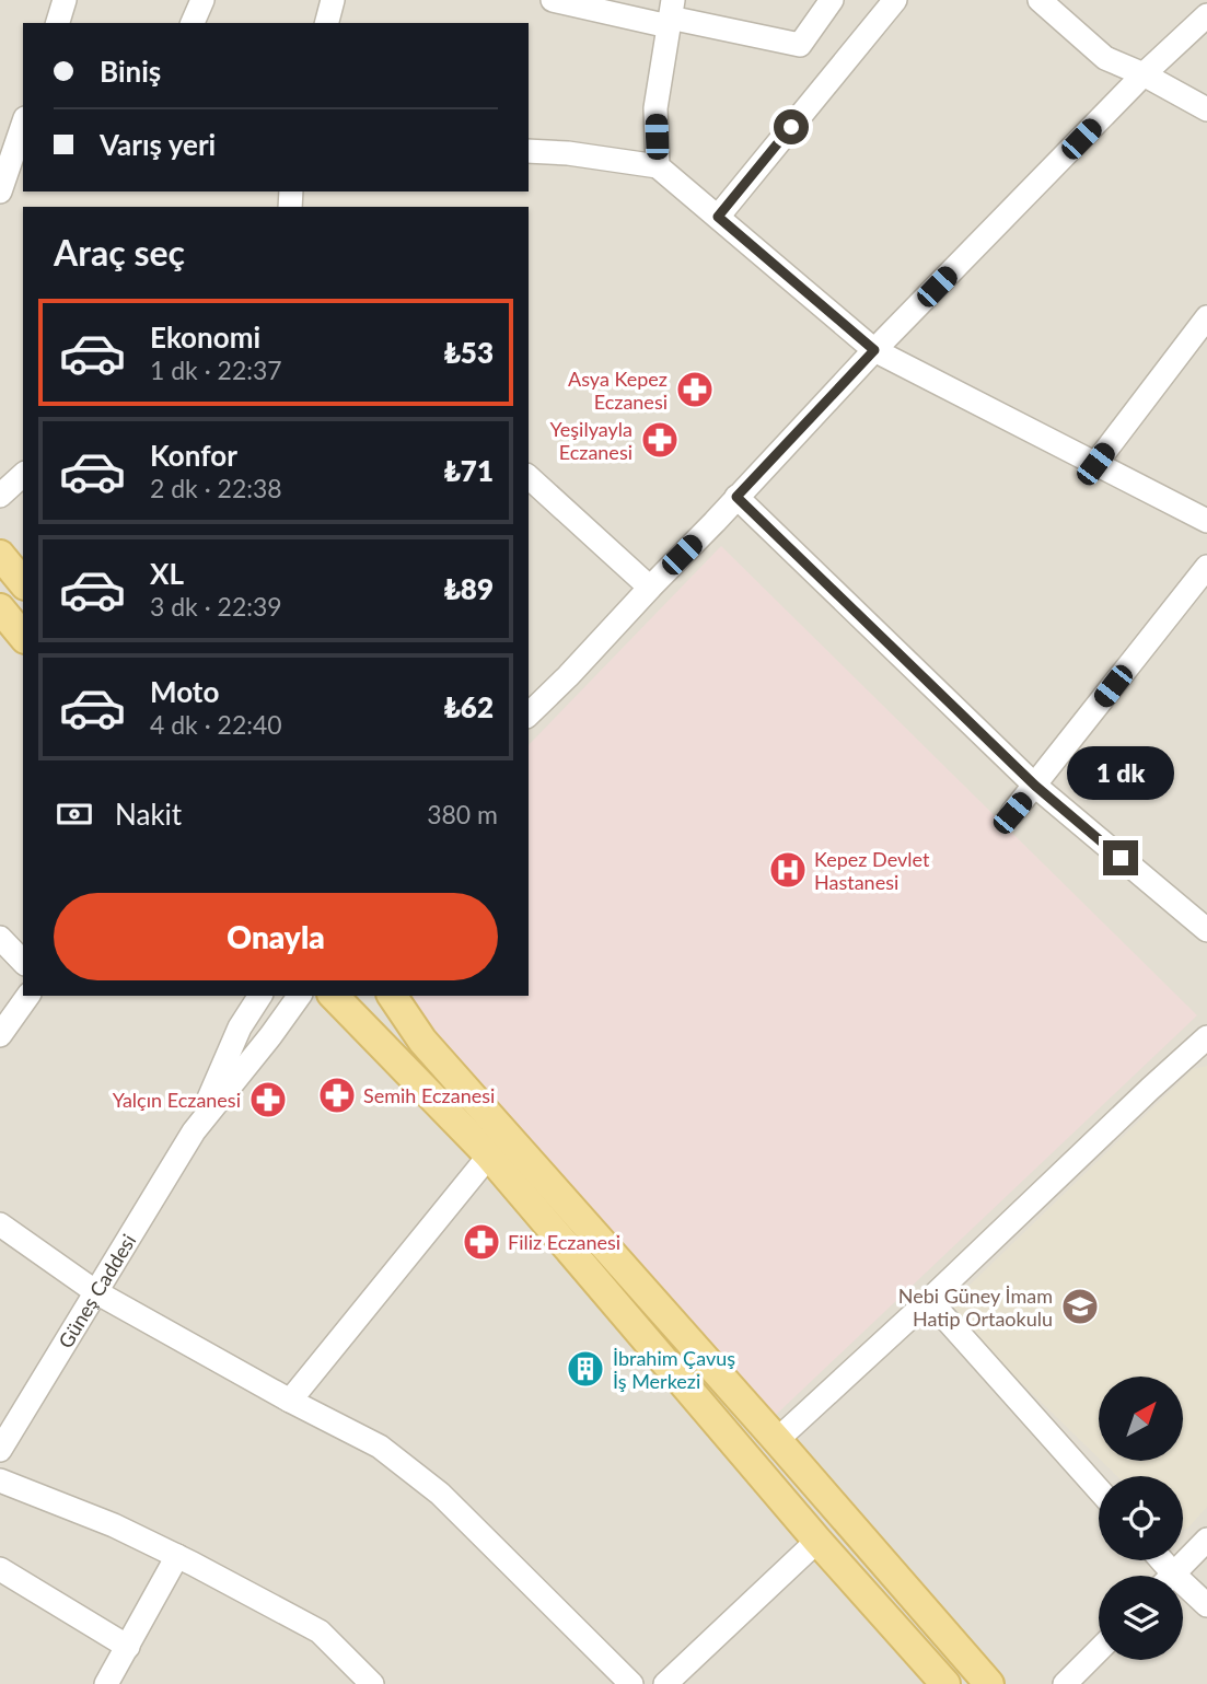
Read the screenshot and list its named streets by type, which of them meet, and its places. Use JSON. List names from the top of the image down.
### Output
{
  "streets": {
    "street": ["Güneş Caddesi"]
  },
  "places": {
    "pharmacy": [
      "Asya Kepez Eczanesi",
      "Yeşilyayla Eczanesi",
      "Semih Eczanesi",
      "Yalçın Eczanesi",
      "Filiz Eczanesi"
    ],
    "hospital": ["Kepez Devlet Hastanesi"],
    "school or university": ["Nebi Güney İmam Hatip Ortaokulu"],
    "building": ["İbrahim Çavuş İş Merkezi"]
  },
  "north": "top right",
  "page": {
    "banner": ["Biniş", "Varış yeri"],
    "heading": "Araç seç",
    "list": [
      {
        "name": "Ekonomi",
        "note": "1 dk · 22:37",
        "value": "₺53"
      },
      {
        "name": "Konfor",
        "note": "2 dk · 22:38",
        "value": "₺71"
      },
      {
        "name": "XL",
        "note": "3 dk · 22:39",
        "value": "₺89"
      },
      {
        "name": "Moto",
        "note": "4 dk · 22:40",
        "value": "₺62"
      }
    ],
    "bubble": "1 dk",
    "pay": ["Nakit", "380 m"],
    "buttons": "Onayla"
  }
}
